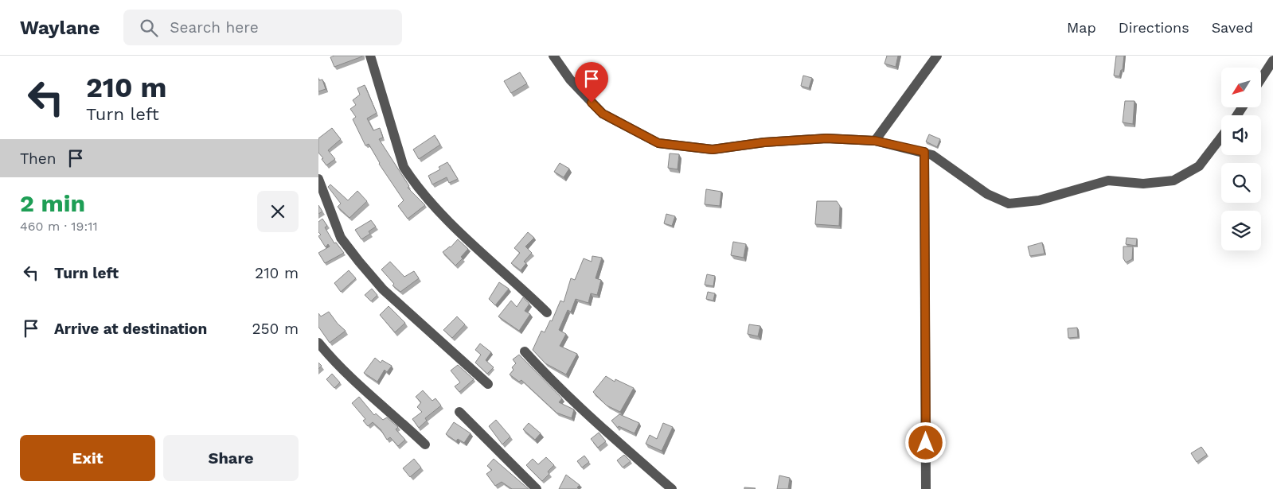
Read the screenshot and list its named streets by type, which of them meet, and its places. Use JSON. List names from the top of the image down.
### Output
{
  "north": "bottom left",
  "page": {
    "header": "Waylane",
    "search": "Search here",
    "nav": ["Map", "Directions", "Saved"],
    "turn": ["210 m", "Turn left"],
    "then": "Then",
    "heading": ["2 min", "460 m · 19:11"],
    "list": [
      {
        "name": "Turn left",
        "value": "210 m"
      },
      {
        "name": "Arrive at destination",
        "value": "250 m"
      }
    ],
    "buttons": ["Exit", "Share"]
  }
}
